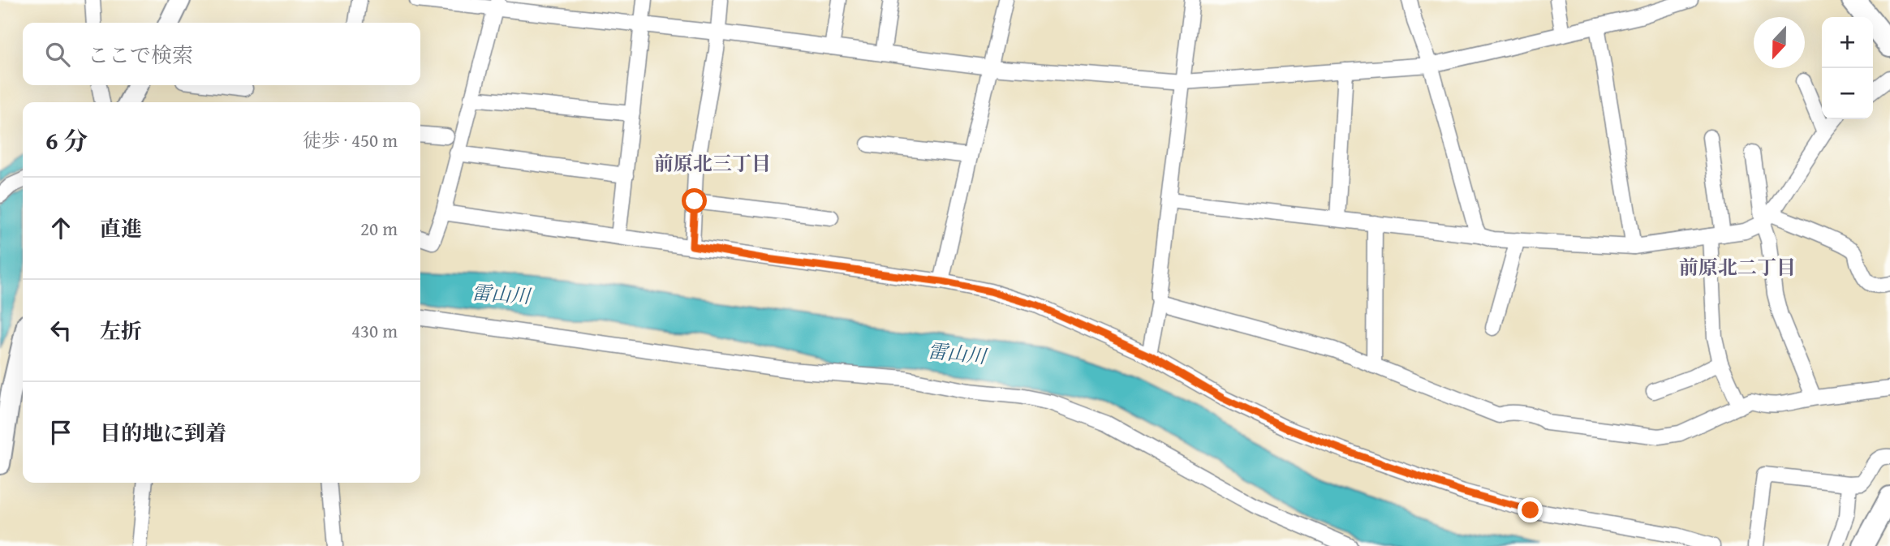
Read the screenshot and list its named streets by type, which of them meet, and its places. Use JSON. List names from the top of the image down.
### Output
{
  "districts": ["前原北三丁目", "前原北二丁目"],
  "water": ["雷山川"],
  "north": "bottom",
  "page": {
    "map_buttons": ["+", "−"],
    "search": "ここで検索",
    "heading": ["6 分", "徒歩 · 450 m"],
    "list": [
      ["直進", "20 m"],
      ["左折", "430 m"],
      "目的地に到着"
    ]
  }
}
